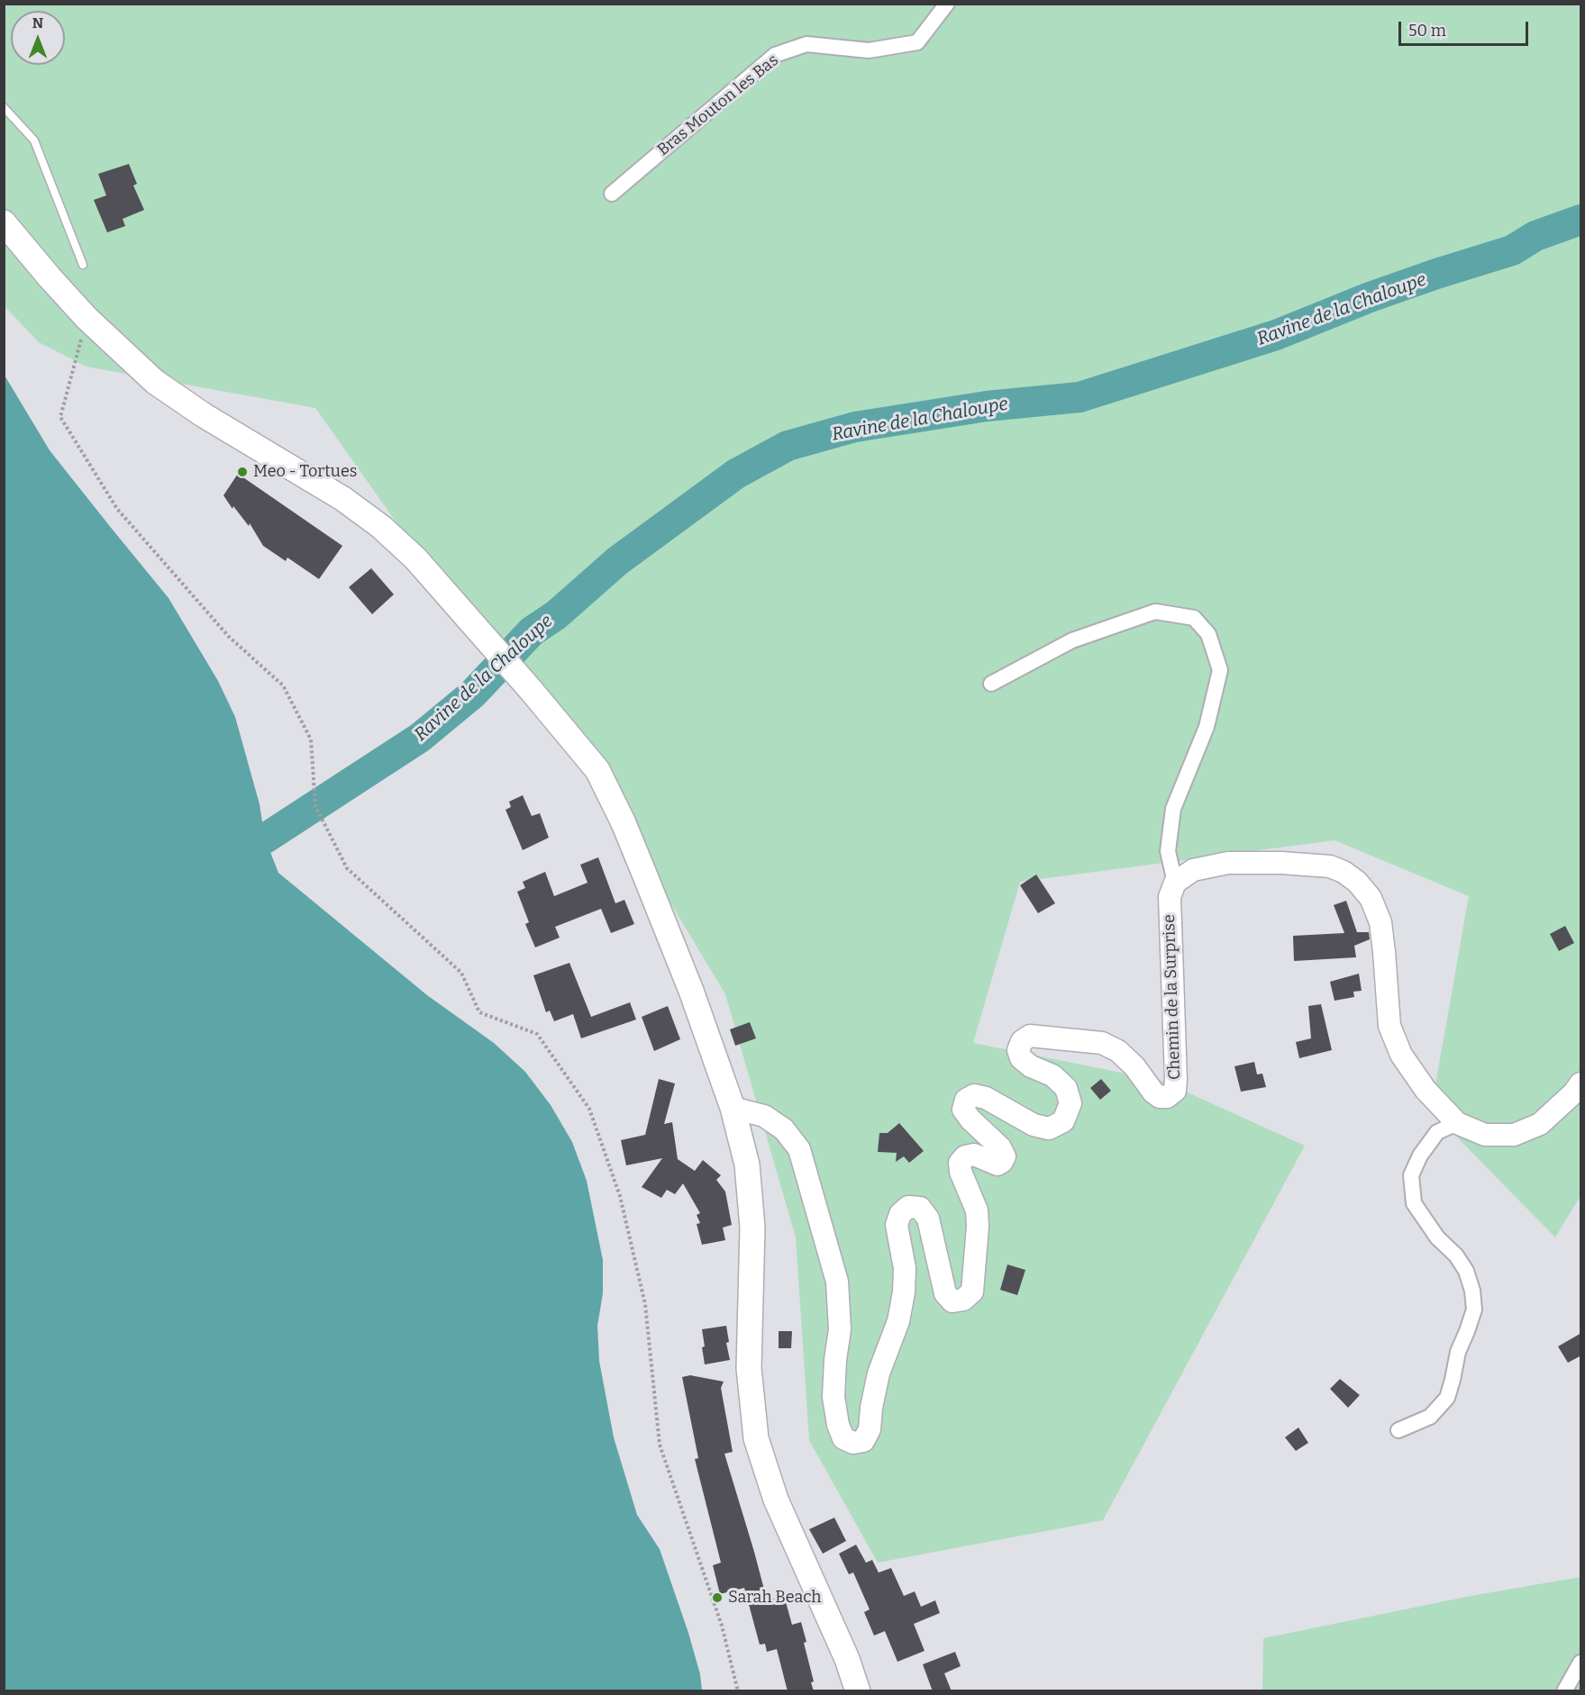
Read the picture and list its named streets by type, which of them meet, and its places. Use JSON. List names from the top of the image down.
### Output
{
  "streets": {
    "main road": ["Chemin de la Surprise"],
    "street": ["Bras Mouton les Bas"]
  },
  "water": ["Ravine de la Chaloupe"],
  "places": ["Meo - Tortues", "Sarah Beach"],
  "scale_bar": "50 m",
  "north": "top"
}
